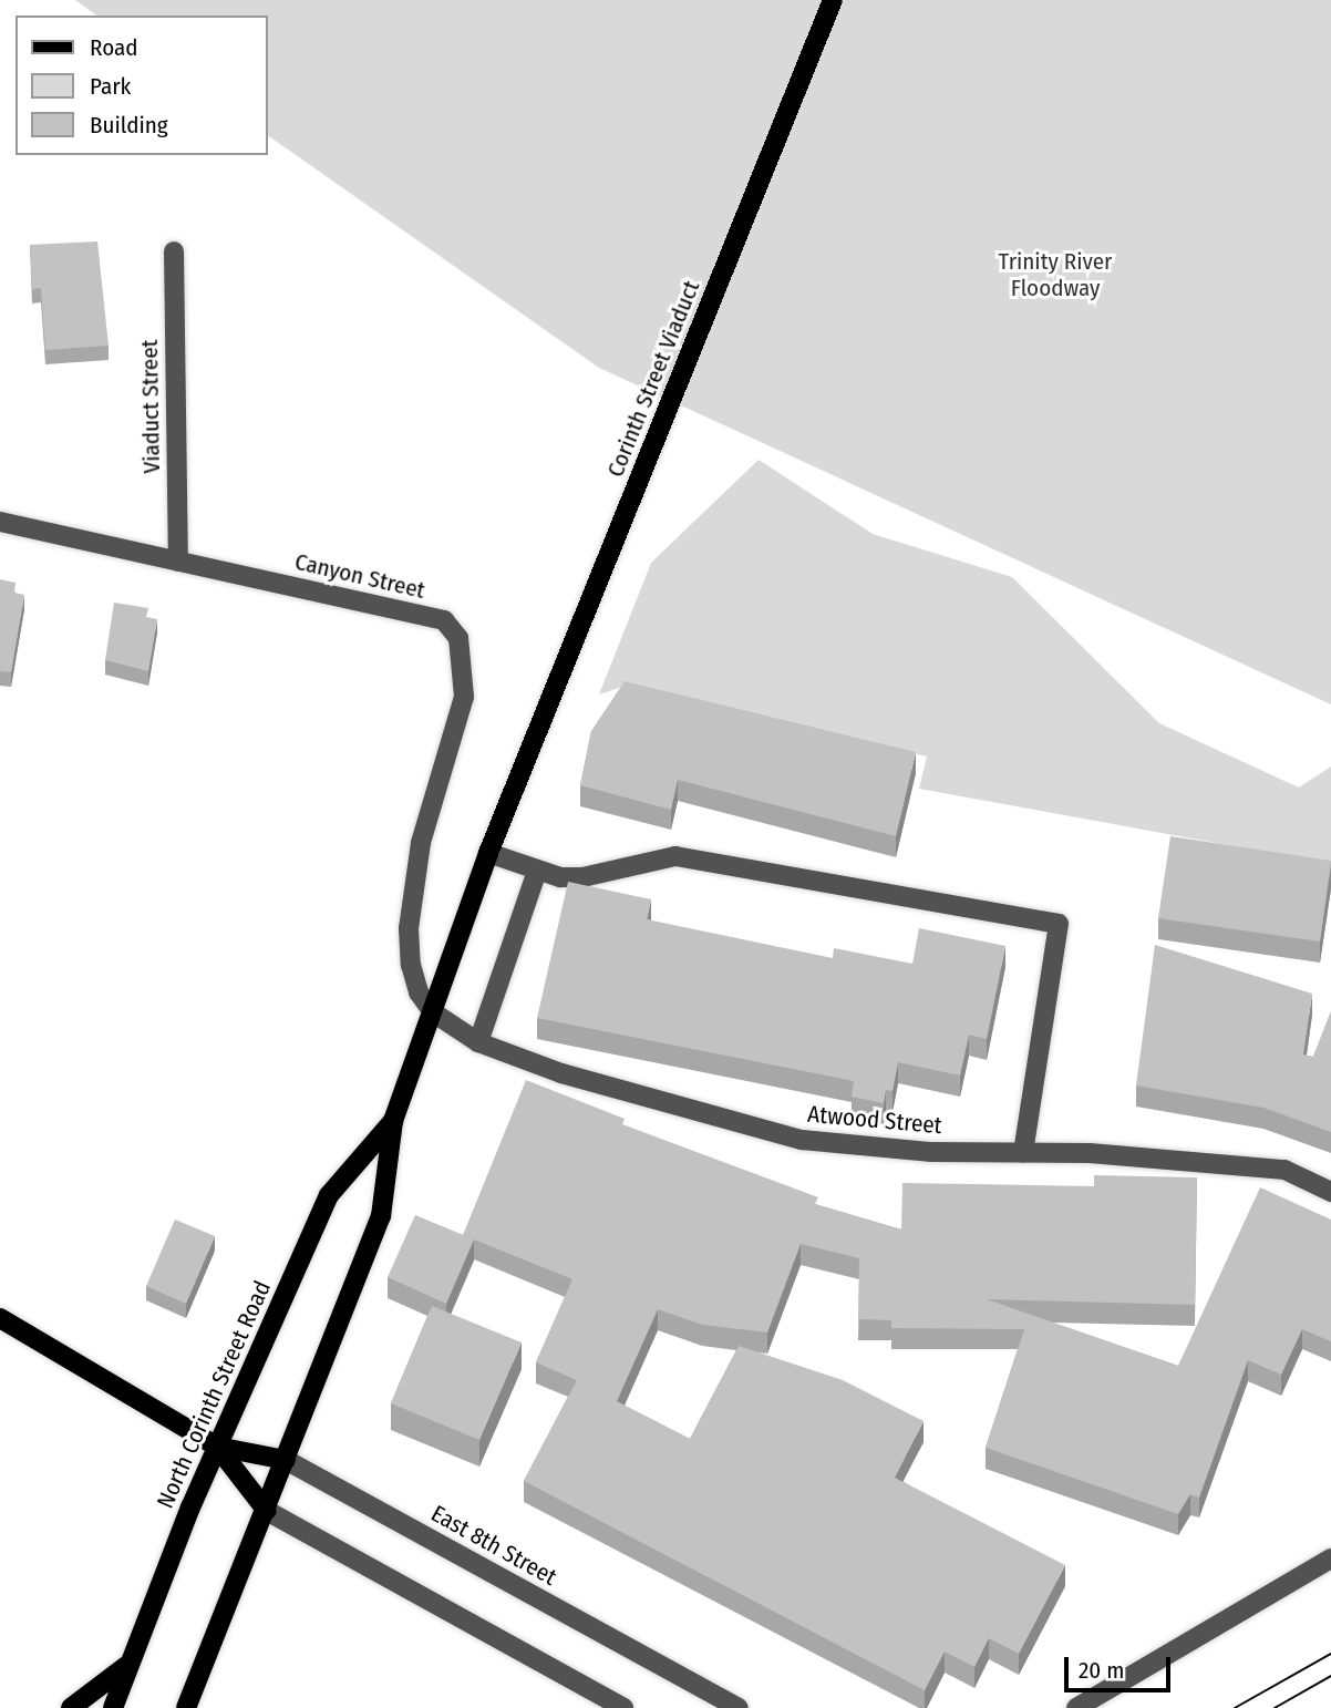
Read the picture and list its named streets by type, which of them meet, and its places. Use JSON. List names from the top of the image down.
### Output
{
  "streets": {
    "main road": ["Corinth Street Viaduct", "North Corinth Street Road", "East 8th Street"],
    "street": ["Viaduct Street", "Canyon Street", "Atwood Street"]
  },
  "crossings": [
    ["Corinth Street Viaduct", "North Corinth Street Road"],
    ["Viaduct Street", "Canyon Street"],
    ["Canyon Street", "Atwood Street"],
    ["Canyon Street", "North Corinth Street Road"],
    ["Atwood Street", "North Corinth Street Road"],
    ["North Corinth Street Road", "East 8th Street"]
  ],
  "parks": ["Trinity River Floodway"],
  "legend": ["Road", "Park", "Building"],
  "scale_bar": "20 m"
}
